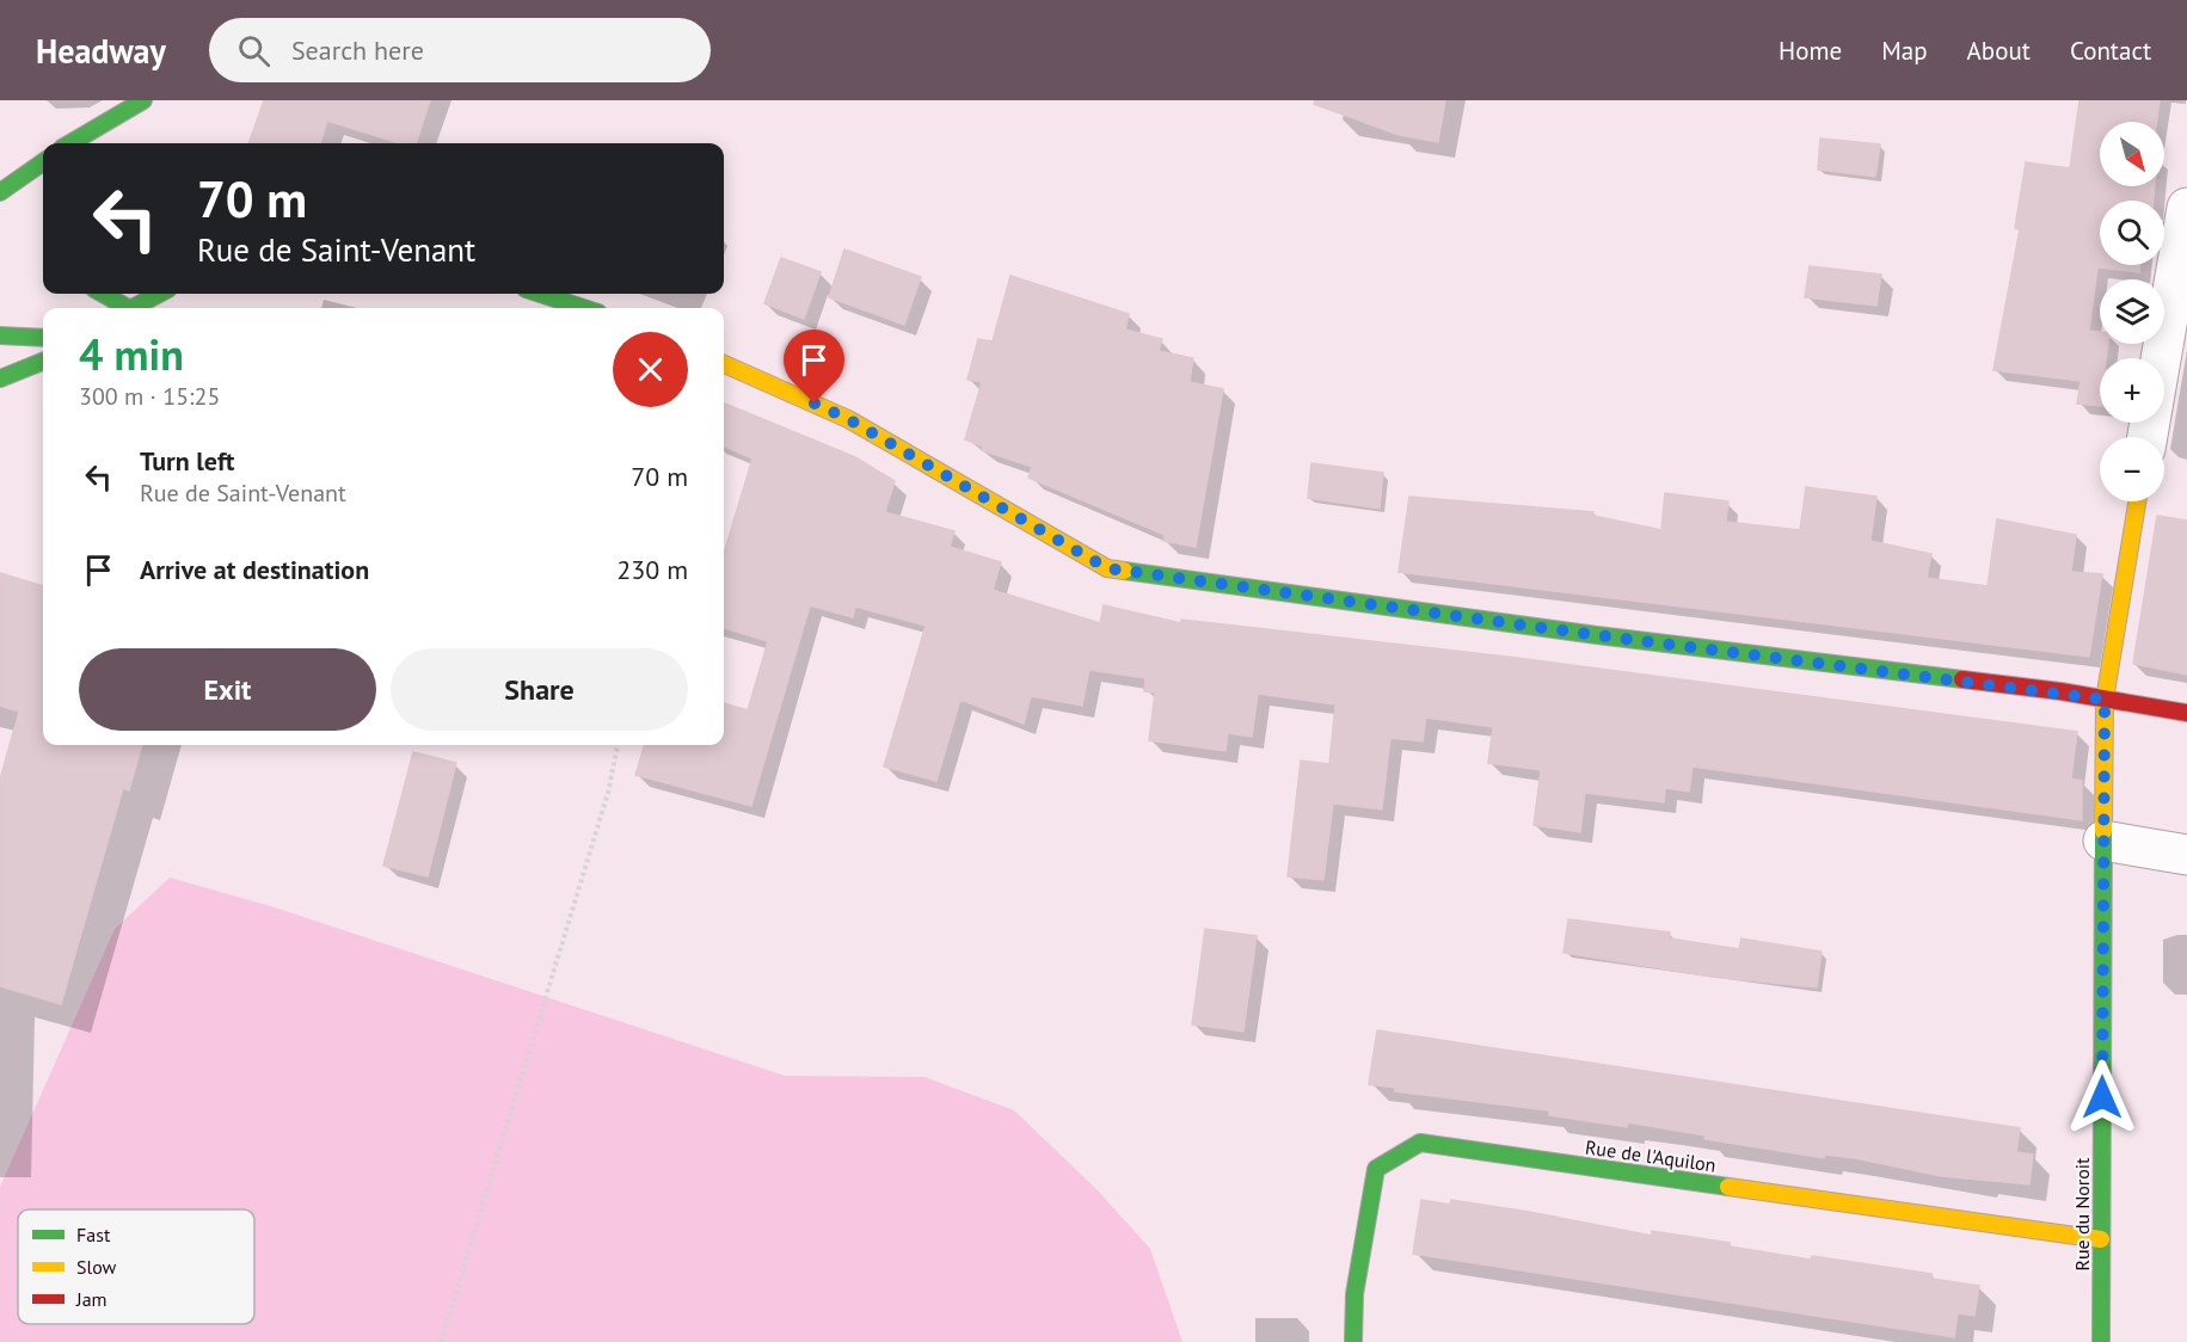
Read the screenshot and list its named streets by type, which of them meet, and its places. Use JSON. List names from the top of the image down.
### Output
{
  "streets": {
    "main road": ["Rue de l'Aquilon", "Rue du Noroit"]
  },
  "crossings": [
    ["Rue de l'Aquilon", "Rue du Noroit"]
  ],
  "legend": ["Fast", "Slow", "Jam"],
  "north": "bottom right",
  "page": {
    "header": "Headway",
    "search": "Search here",
    "nav": [
      "Home",
      "Map",
      "About",
      "Contact"
    ],
    "map_buttons": ["+", "−"],
    "turn": ["70 m", "Rue de Saint-Venant"],
    "heading": ["4 min", "300 m · 15:25"],
    "list": [
      {
        "name": "Turn left",
        "note": "Rue de Saint-Venant",
        "value": "70 m"
      },
      {
        "name": "Arrive at destination",
        "value": "230 m"
      }
    ],
    "buttons": ["Exit", "Share"]
  }
}
